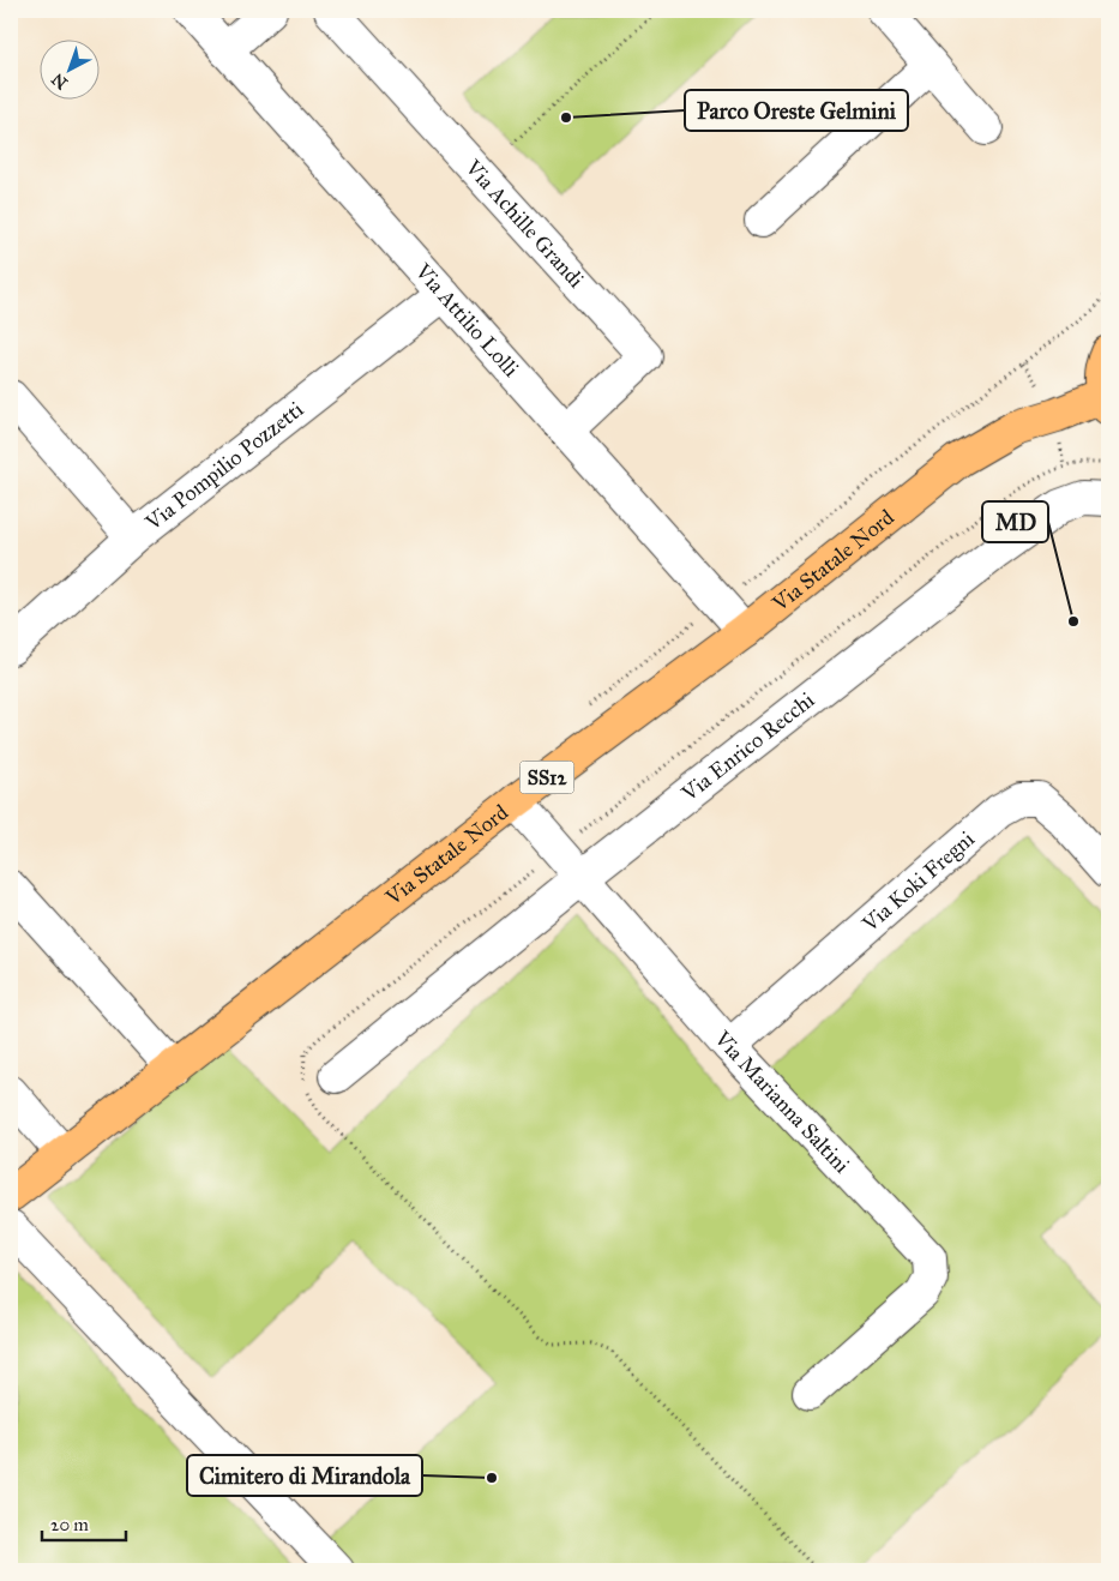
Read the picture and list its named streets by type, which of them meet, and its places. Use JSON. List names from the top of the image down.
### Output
{
  "streets": {
    "main road": ["Via Statale Nord", "SS12"],
    "street": [
      "Via Achille Grandi",
      "Via Attilio Lolli",
      "Via Pompilio Pozzetti",
      "Via Enrico Recchi",
      "Via Koki Fregni",
      "Via Marianna Saltini"
    ]
  },
  "crossings": [
    ["Via Achille Grandi", "Via Attilio Lolli"],
    ["Via Attilio Lolli", "Via Pompilio Pozzetti"],
    ["Via Attilio Lolli", "Via Statale Nord"],
    ["Via Statale Nord", "SS12"],
    ["Via Statale Nord", "Via Marianna Saltini"],
    ["Via Enrico Recchi", "Via Marianna Saltini"],
    ["Via Koki Fregni", "Via Marianna Saltini"]
  ],
  "places": ["Parco Oreste Gelmini", "MD", "Cimitero di Mirandola"],
  "scale_bar": "20 m",
  "north": "bottom left"
}
